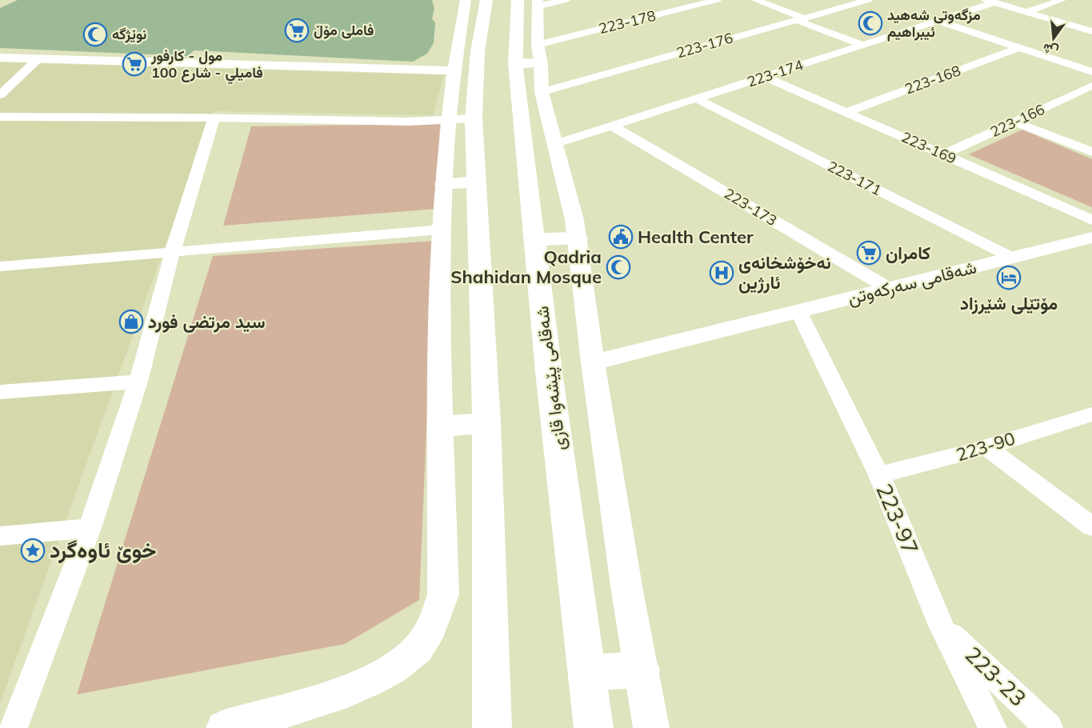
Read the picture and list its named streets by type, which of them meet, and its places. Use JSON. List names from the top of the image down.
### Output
{
  "streets": {
    "highway": ["شەقامی پێشەوا قازی"],
    "street": [
      "223-178",
      "223-176",
      "223-174",
      "223-168",
      "223-166",
      "223-169",
      "223-171",
      "223-173",
      "شەقامی سەرکەوتن",
      "223-90",
      "223-97",
      "223-23"
    ]
  },
  "crossings": [
    ["223-178", "شەقامی پێشەوا قازی"],
    ["223-174", "223-169"],
    ["223-174", "223-171"],
    ["223-174", "223-173"],
    ["223-168", "223-169"],
    ["223-166", "223-169"],
    ["223-171", "شەقامی سەرکەوتن"],
    ["223-173", "شەقامی سەرکەوتن"],
    ["شەقامی سەرکەوتن", "223-97"],
    ["223-90", "223-97"],
    ["223-97", "223-23"]
  ],
  "places": {
    "mosque": ["مزگەوتی شەهید ئیبراهیم", "نوێژگە", "Qadria Shahidan Mosque"],
    "supermarket": ["فاملی مۆڵ", "مول - كارفور فاميلي - شارع 100", "كامران"],
    "public building": ["Health Center"],
    "hospital": ["نەخۆشخانەی ئارژین"],
    "hotel": ["مۆتێلی شێرزاد"],
    "shop": ["سيد مرتضى فورد"],
    "place": ["خوێ ئاوەگرد"]
  },
  "north": "bottom"
}
